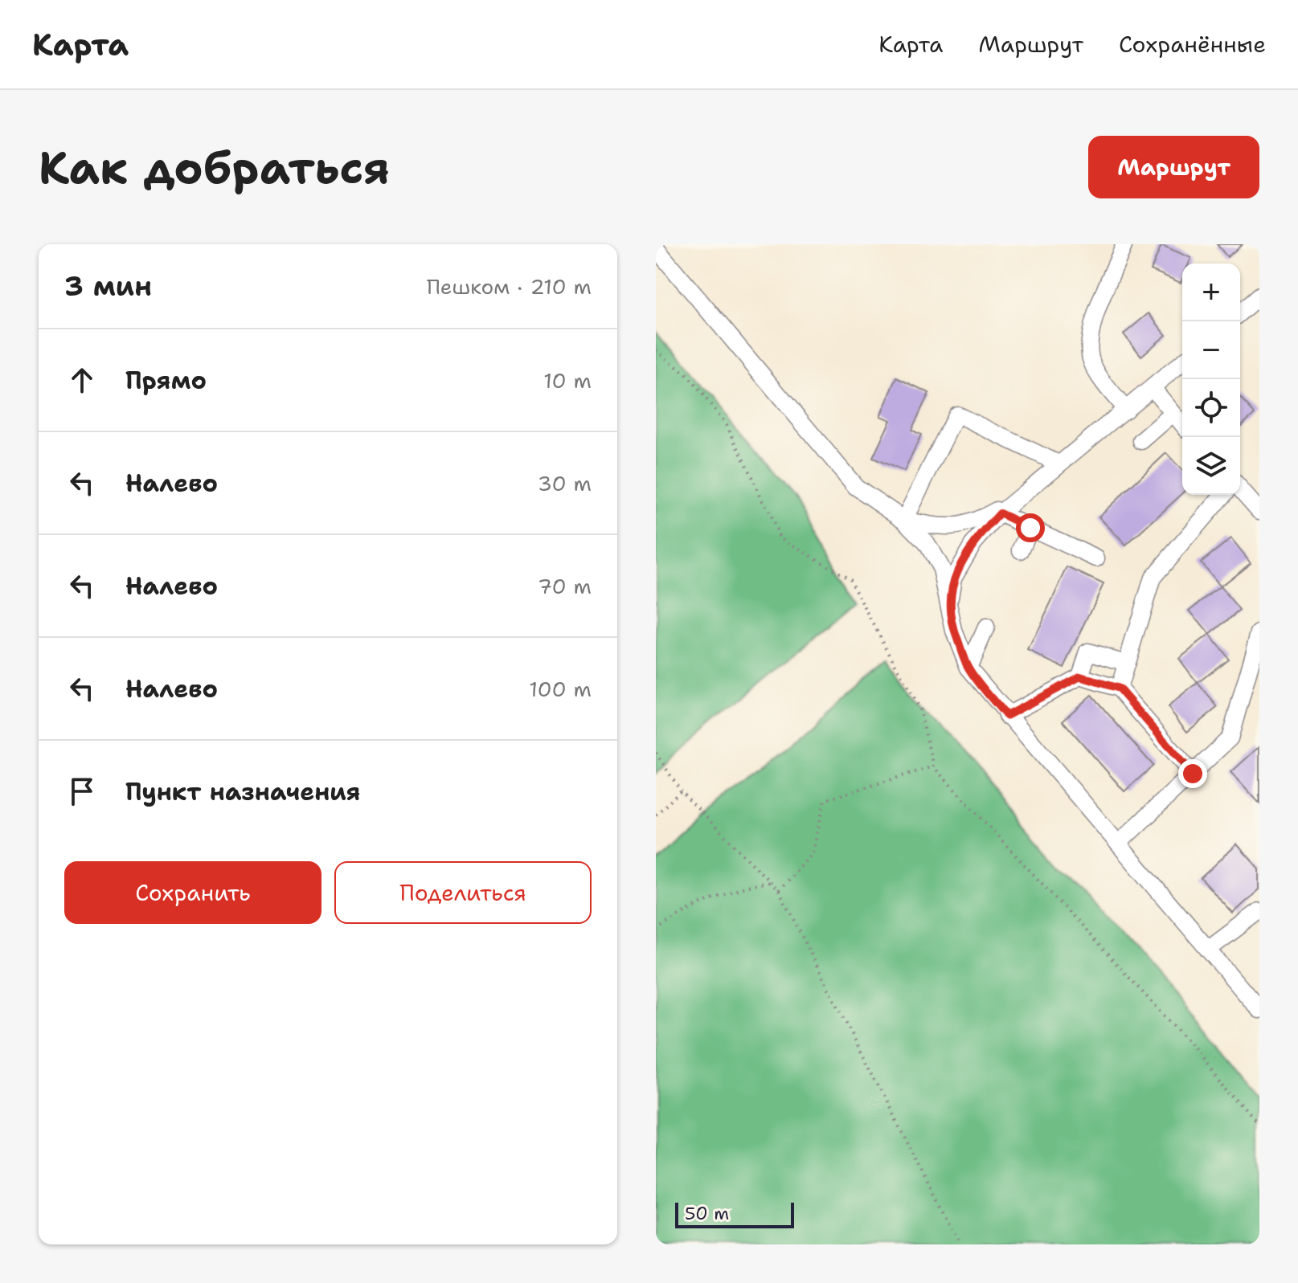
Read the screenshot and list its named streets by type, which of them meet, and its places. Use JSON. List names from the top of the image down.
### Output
{
  "scale_bar": "50 m",
  "page": {
    "header": "Карта",
    "nav": ["Карта", "Маршрут", "Сохранённые"],
    "buttons": [
      "Маршрут",
      ["Сохранить", "Поделиться"]
    ],
    "title": "Как добраться",
    "heading": ["3 мин", "Пешком · 210 m"],
    "map_buttons": ["+", "−"],
    "list": [
      ["Прямо", "10 m"],
      ["Налево", "30 m"],
      ["Налево", "70 m"],
      ["Налево", "100 m"],
      "Пункт назначения"
    ],
    "scale": "50 m"
  }
}
